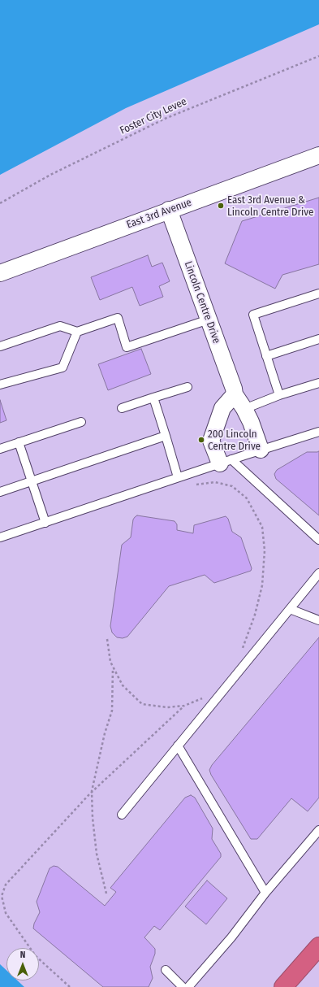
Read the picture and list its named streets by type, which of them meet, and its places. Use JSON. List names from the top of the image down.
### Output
{
  "streets": {
    "street": ["East 3rd Avenue", "Lincoln Centre Drive"],
    "path": ["Foster City Levee"]
  },
  "crossings": [
    ["East 3rd Avenue", "Lincoln Centre Drive"]
  ],
  "places": ["East 3rd Avenue & Lincoln Centre Drive", "200 Lincoln Centre Drive"],
  "north": "top"
}
